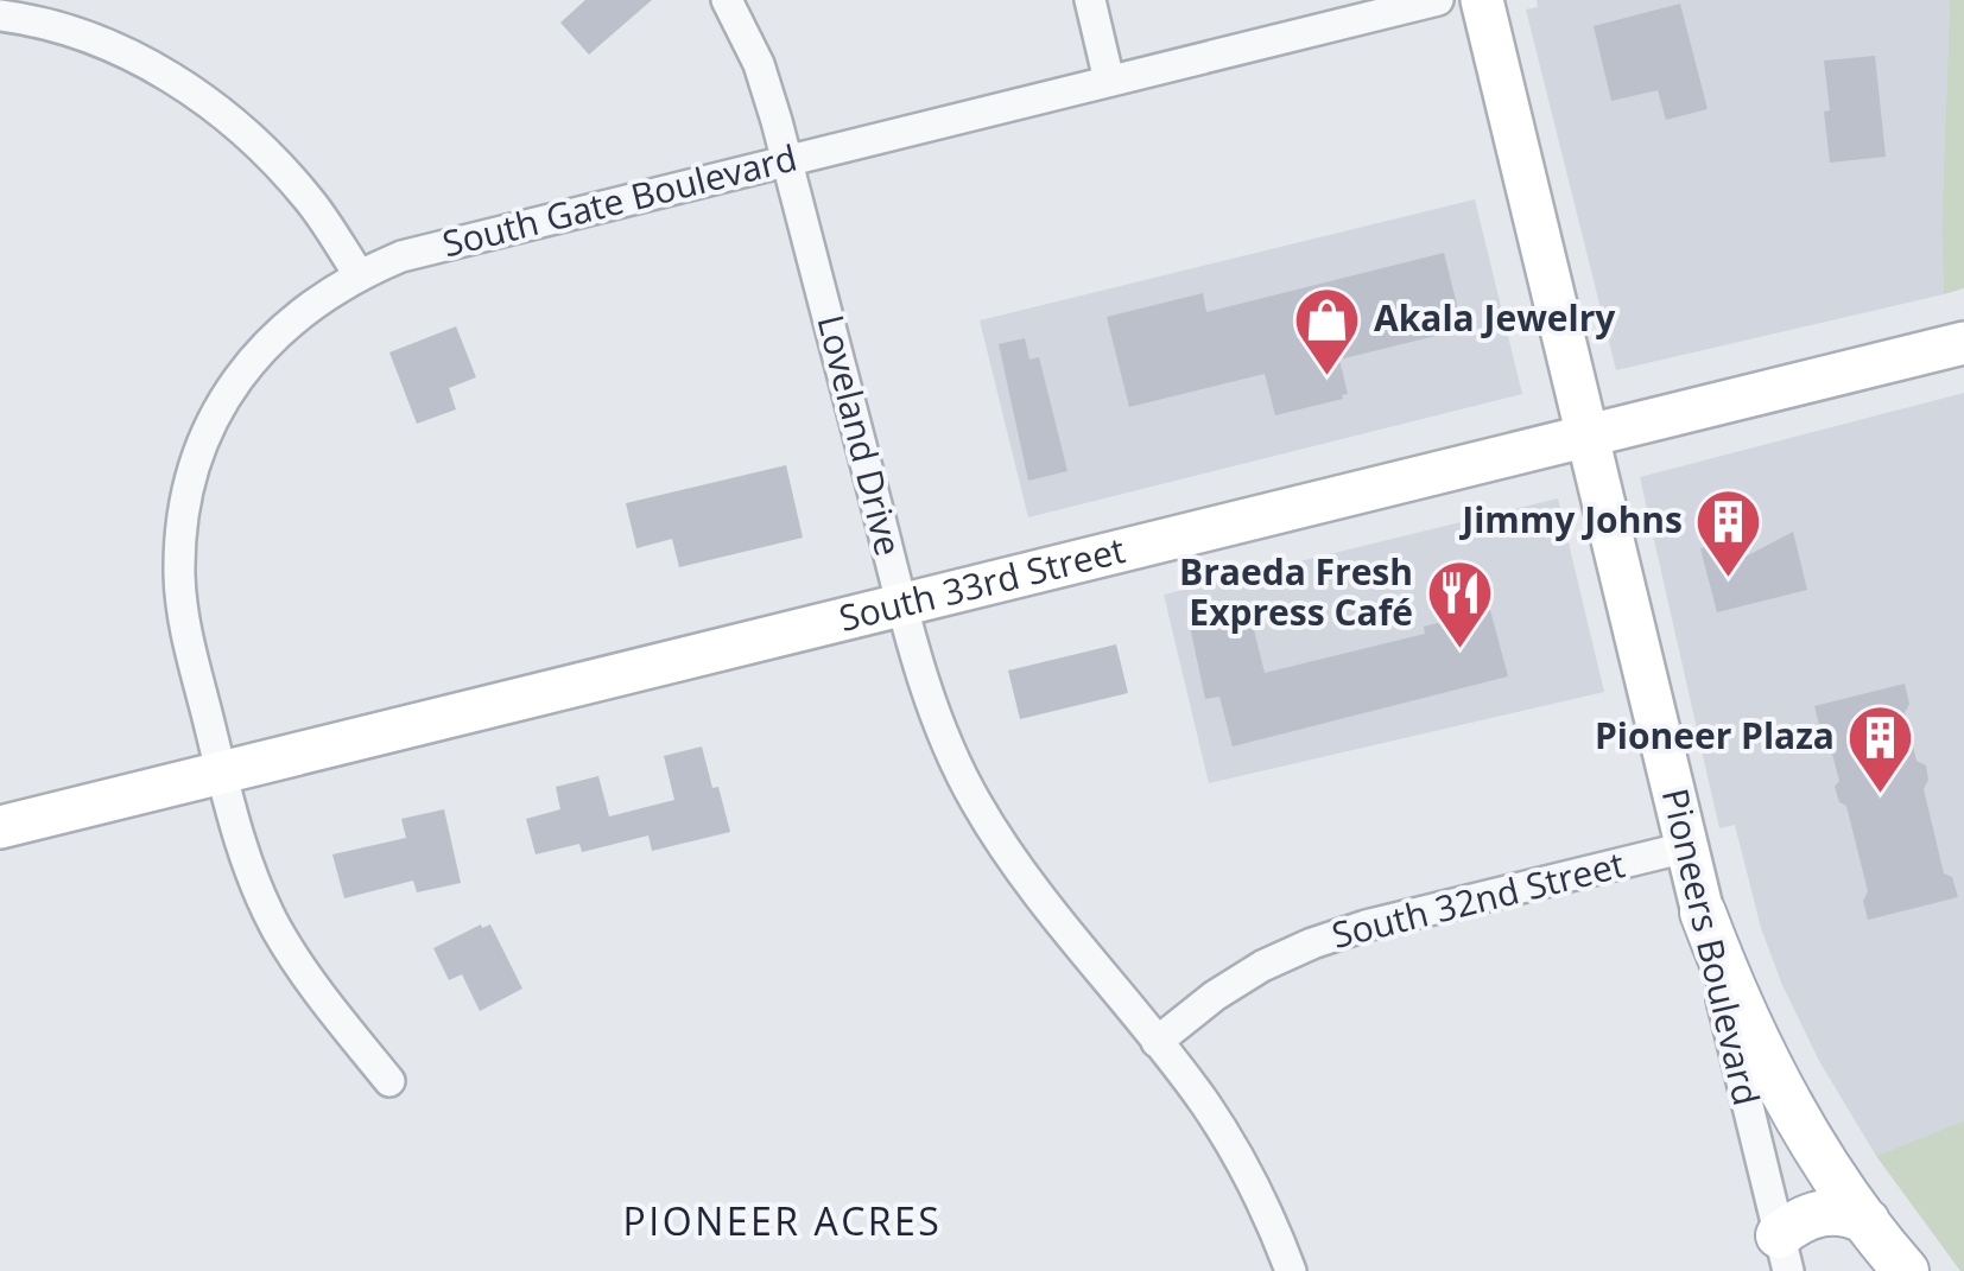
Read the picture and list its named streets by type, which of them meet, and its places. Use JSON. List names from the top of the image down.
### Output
{
  "streets": {
    "main road": ["South 33rd Street", "Pioneers Boulevard"],
    "street": ["South Gate Boulevard", "Loveland Drive", "South 32nd Street"]
  },
  "crossings": [
    ["South Gate Boulevard", "Loveland Drive"],
    ["South Gate Boulevard", "South 33rd Street"],
    ["Loveland Drive", "South 33rd Street"],
    ["Loveland Drive", "South 32nd Street"],
    ["South 33rd Street", "Pioneers Boulevard"],
    ["South 32nd Street", "Pioneers Boulevard"]
  ],
  "districts": ["PIONEER ACRES"],
  "places": {
    "shop": ["Akala Jewelry"],
    "building": ["Jimmy Johns", "Pioneer Plaza"],
    "restaurant": ["Braeda Fresh Express Café"]
  }
}
